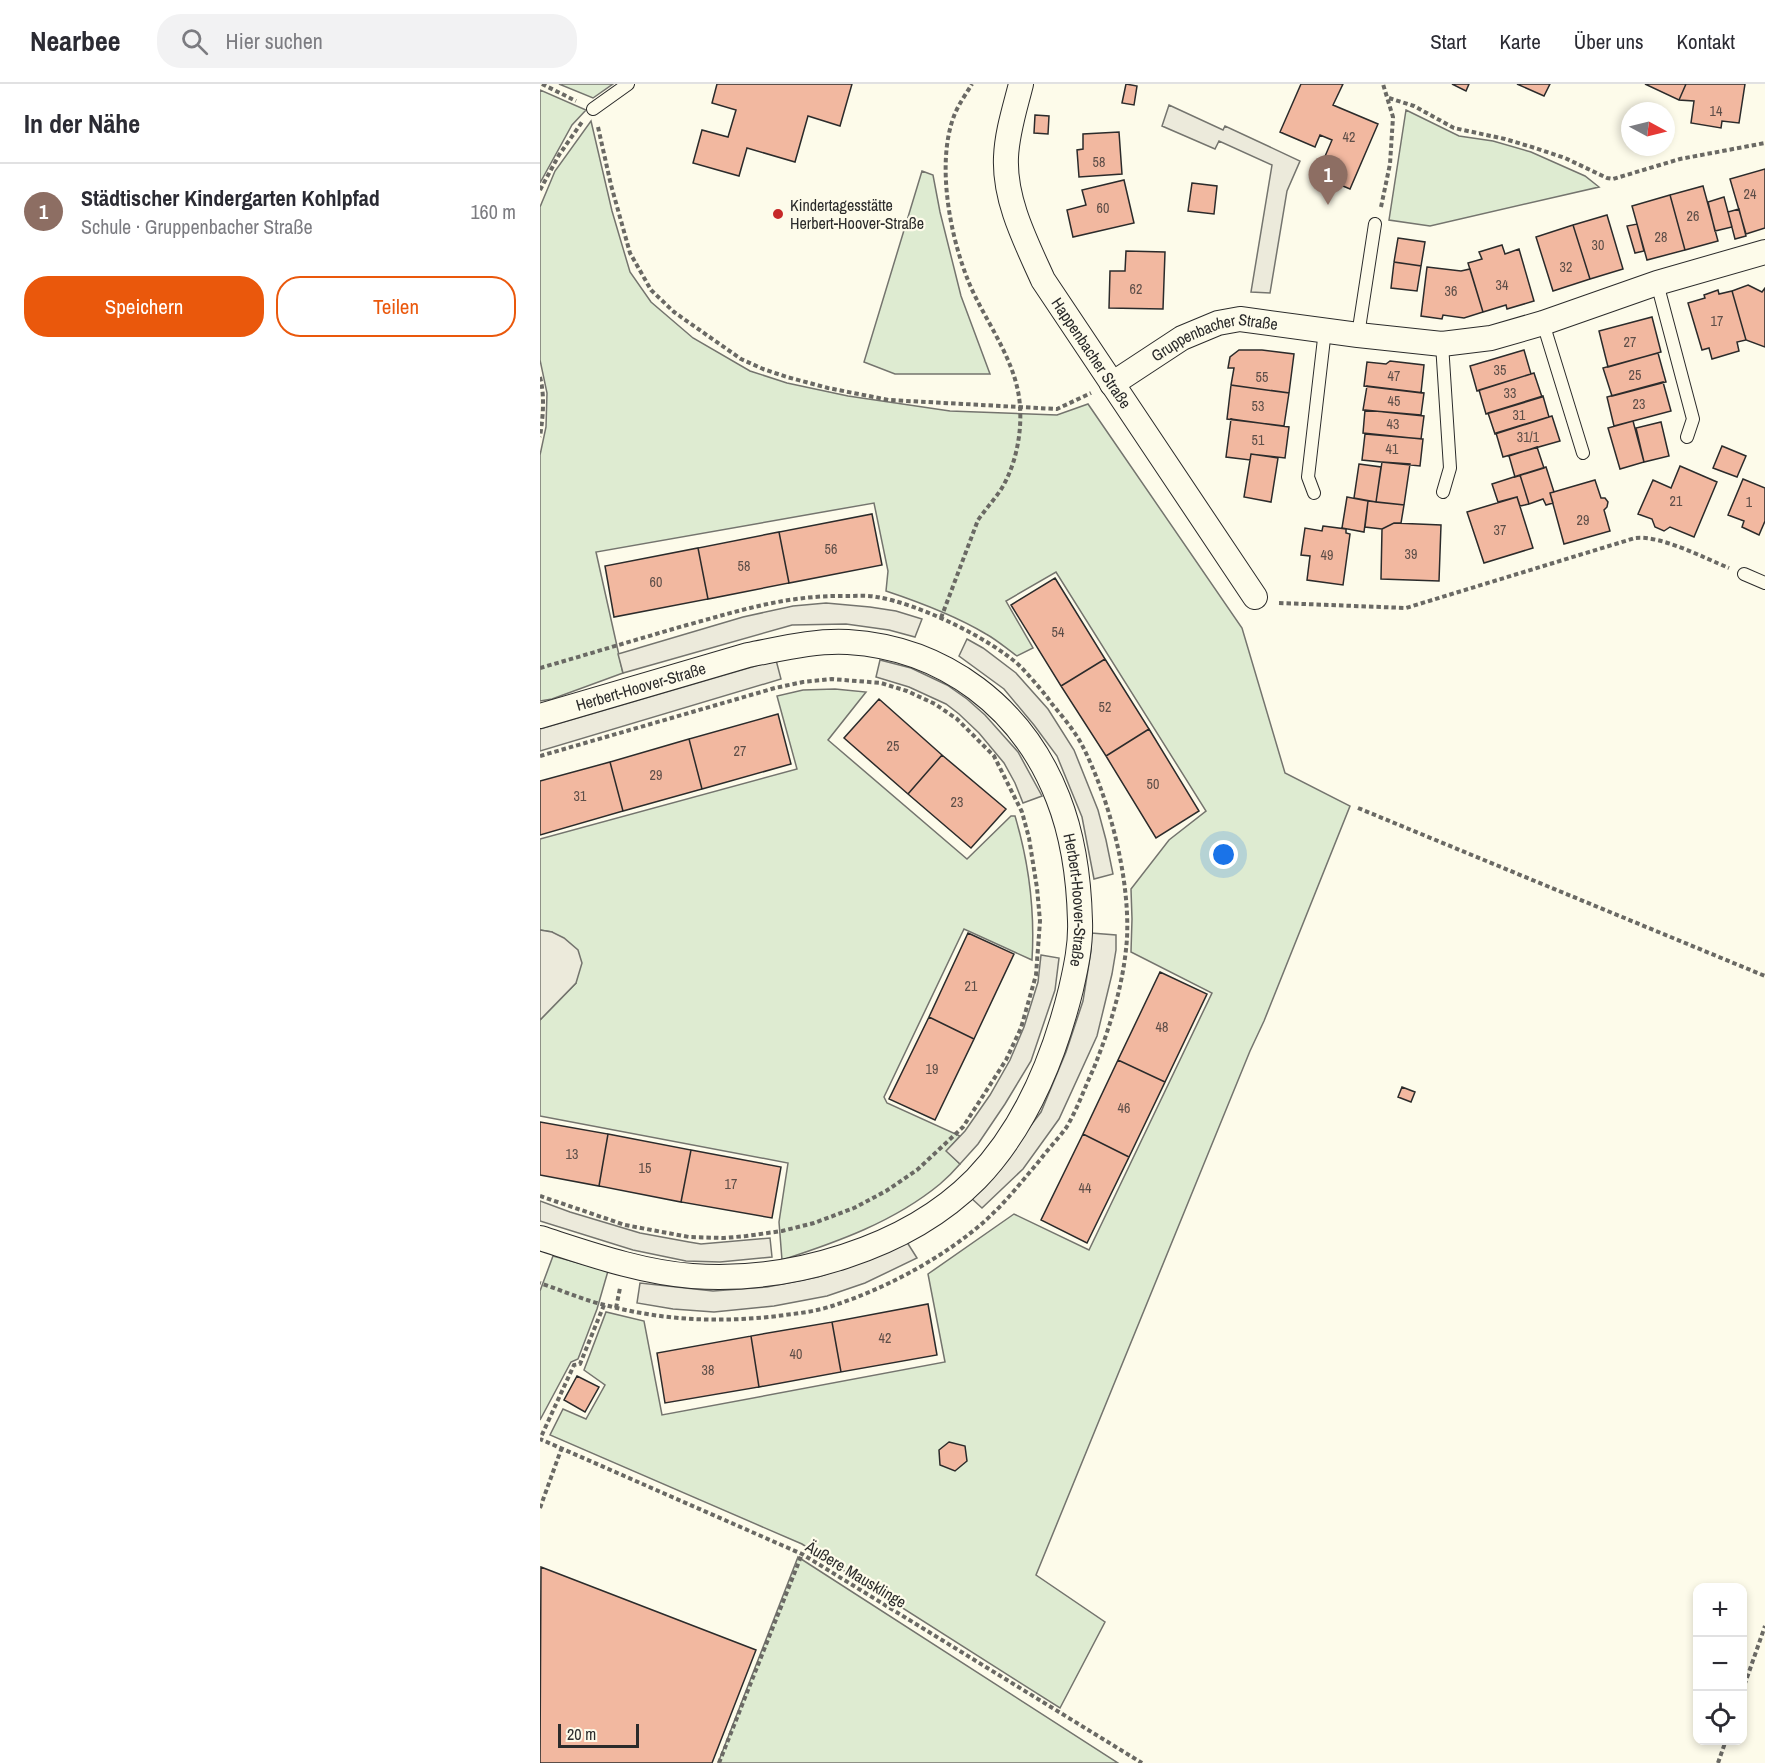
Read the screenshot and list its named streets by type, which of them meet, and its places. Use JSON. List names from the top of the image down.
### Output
{
  "streets": {
    "street": ["Gruppenbacher Straße", "Happenbacher Straße", "Herbert-Hoover-Straße"],
    "path": ["Äußere Mausklinge"]
  },
  "crossings": [
    ["Gruppenbacher Straße", "Happenbacher Straße"]
  ],
  "places": ["Kindertagesstätte Herbert-Hoover-Straße"],
  "house_numbers": [
    "14",
    "42",
    "58",
    "24",
    "60",
    "26",
    "28",
    "30",
    "32",
    "34",
    "62",
    "36",
    "17",
    "27",
    "35",
    "25",
    "47",
    "55",
    "33",
    "45",
    "23",
    "53",
    "31",
    "43",
    "31/1",
    "51",
    "41",
    "21",
    "1",
    "29",
    "37",
    "56",
    "39",
    "49",
    "58",
    "60",
    "54",
    "52",
    "25",
    "27",
    "29",
    "50",
    "31",
    "23",
    "21",
    "48",
    "19",
    "46",
    "13",
    "15",
    "17",
    "44",
    "42",
    "40",
    "38"
  ],
  "scale_bar": "20 m",
  "north": "right",
  "page": {
    "header": "Nearbee",
    "search": "Hier suchen",
    "nav": [
      "Start",
      "Karte",
      "Über uns",
      "Kontakt"
    ],
    "heading": "In der Nähe",
    "pins": "1",
    "list": [
      {
        "mark": "1",
        "name": "Städtischer Kindergarten Kohlpfad",
        "note": "Schule · Gruppenbacher Straße",
        "value": "160 m"
      }
    ],
    "buttons": ["Speichern", "Teilen"],
    "map_buttons": ["+", "−"],
    "scale": "20 m"
  }
}
